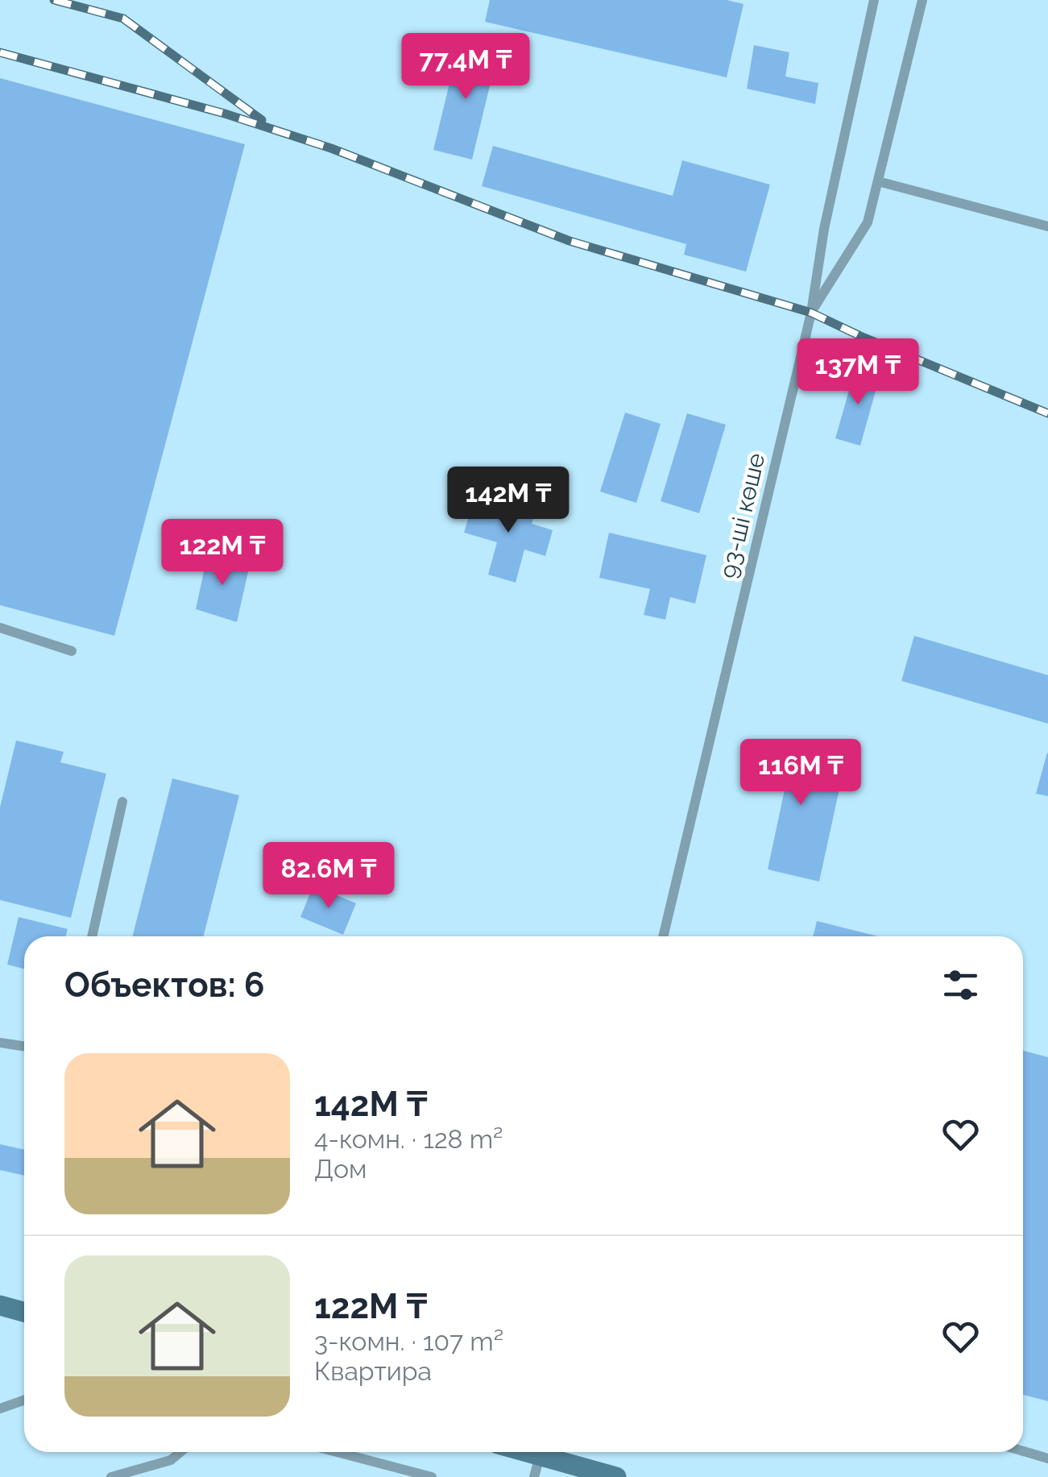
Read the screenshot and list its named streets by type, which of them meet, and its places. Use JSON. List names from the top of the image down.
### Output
{
  "streets": {
    "lane": ["93-ші көше"]
  },
  "page": {
    "price": [
      "77.4M ₸",
      "137M ₸",
      "142M ₸",
      "122M ₸",
      "116M ₸",
      "82.6M ₸"
    ],
    "heading": "Объектов: 6",
    "list": [
      {
        "name": "142M ₸",
        "note": "4-комн. · 128 m² · Дом"
      },
      {
        "name": "122M ₸",
        "note": "3-комн. · 107 m² · Квартира"
      }
    ]
  }
}
